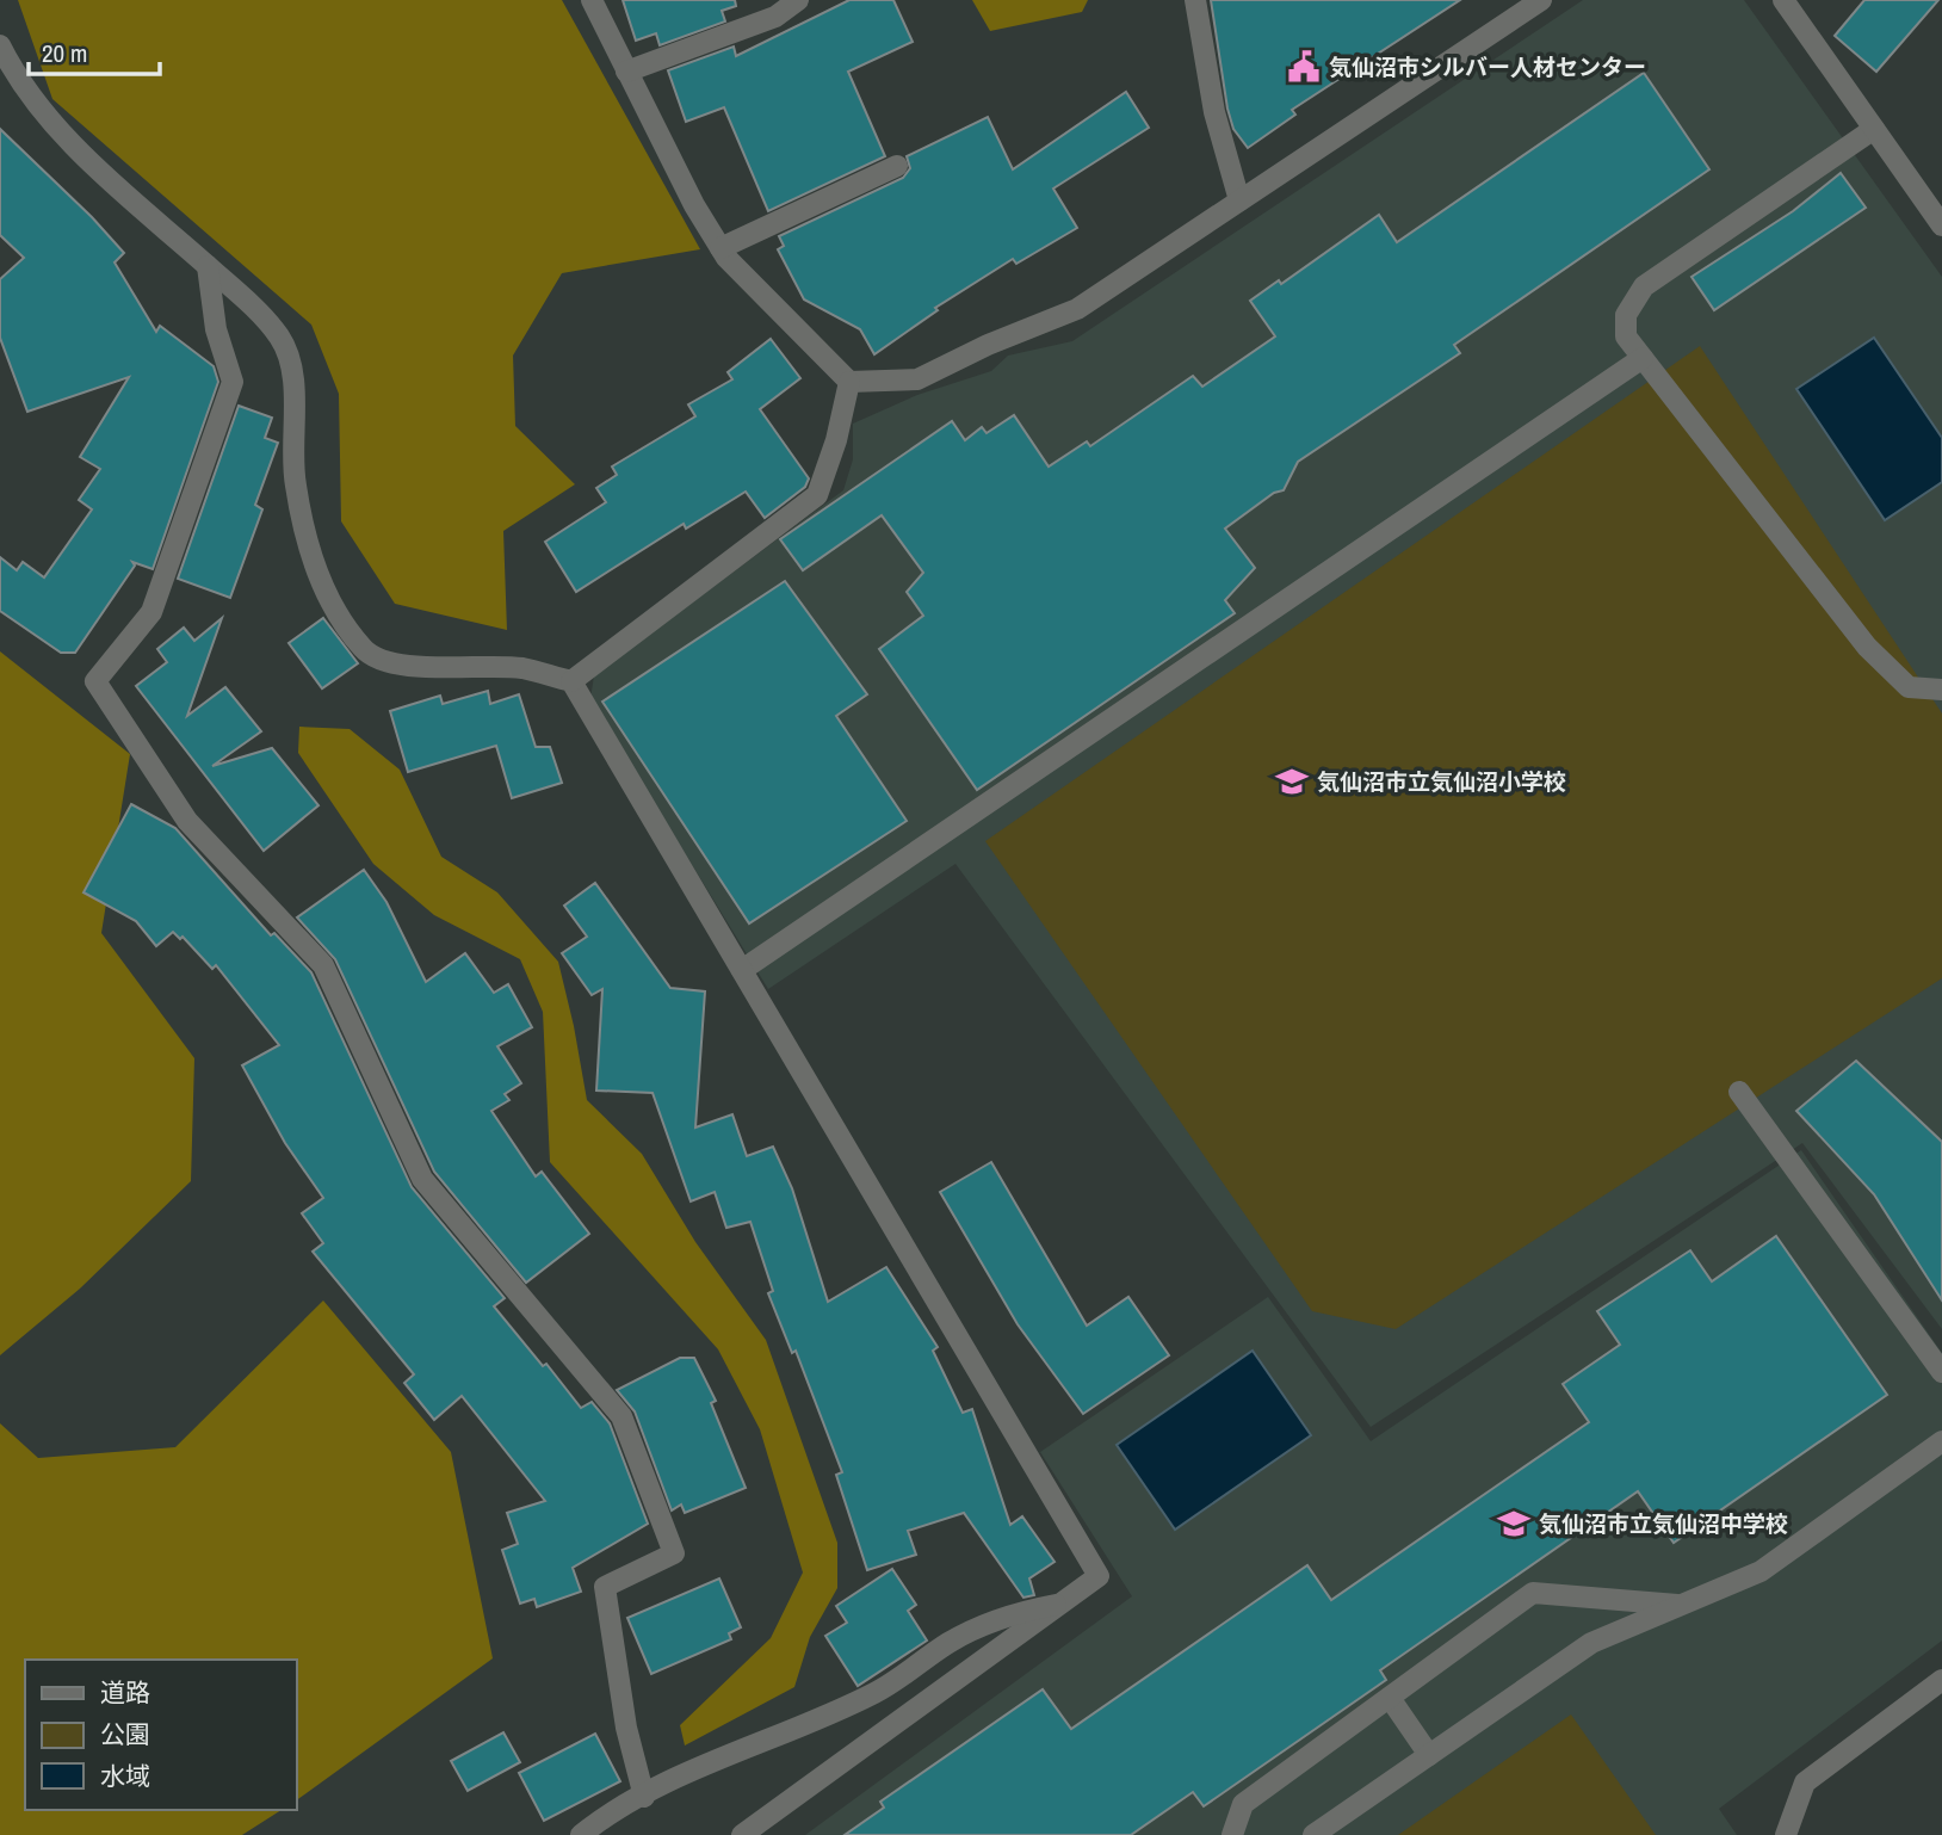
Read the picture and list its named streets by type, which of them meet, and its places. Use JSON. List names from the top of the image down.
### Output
{
  "places": {
    "public building": ["気仙沼市シルバー人材センター"],
    "school or university": ["気仙沼市立気仙沼小学校", "気仙沼市立気仙沼中学校"]
  },
  "legend": ["道路", "公園", "水域"],
  "scale_bar": "20 m"
}
